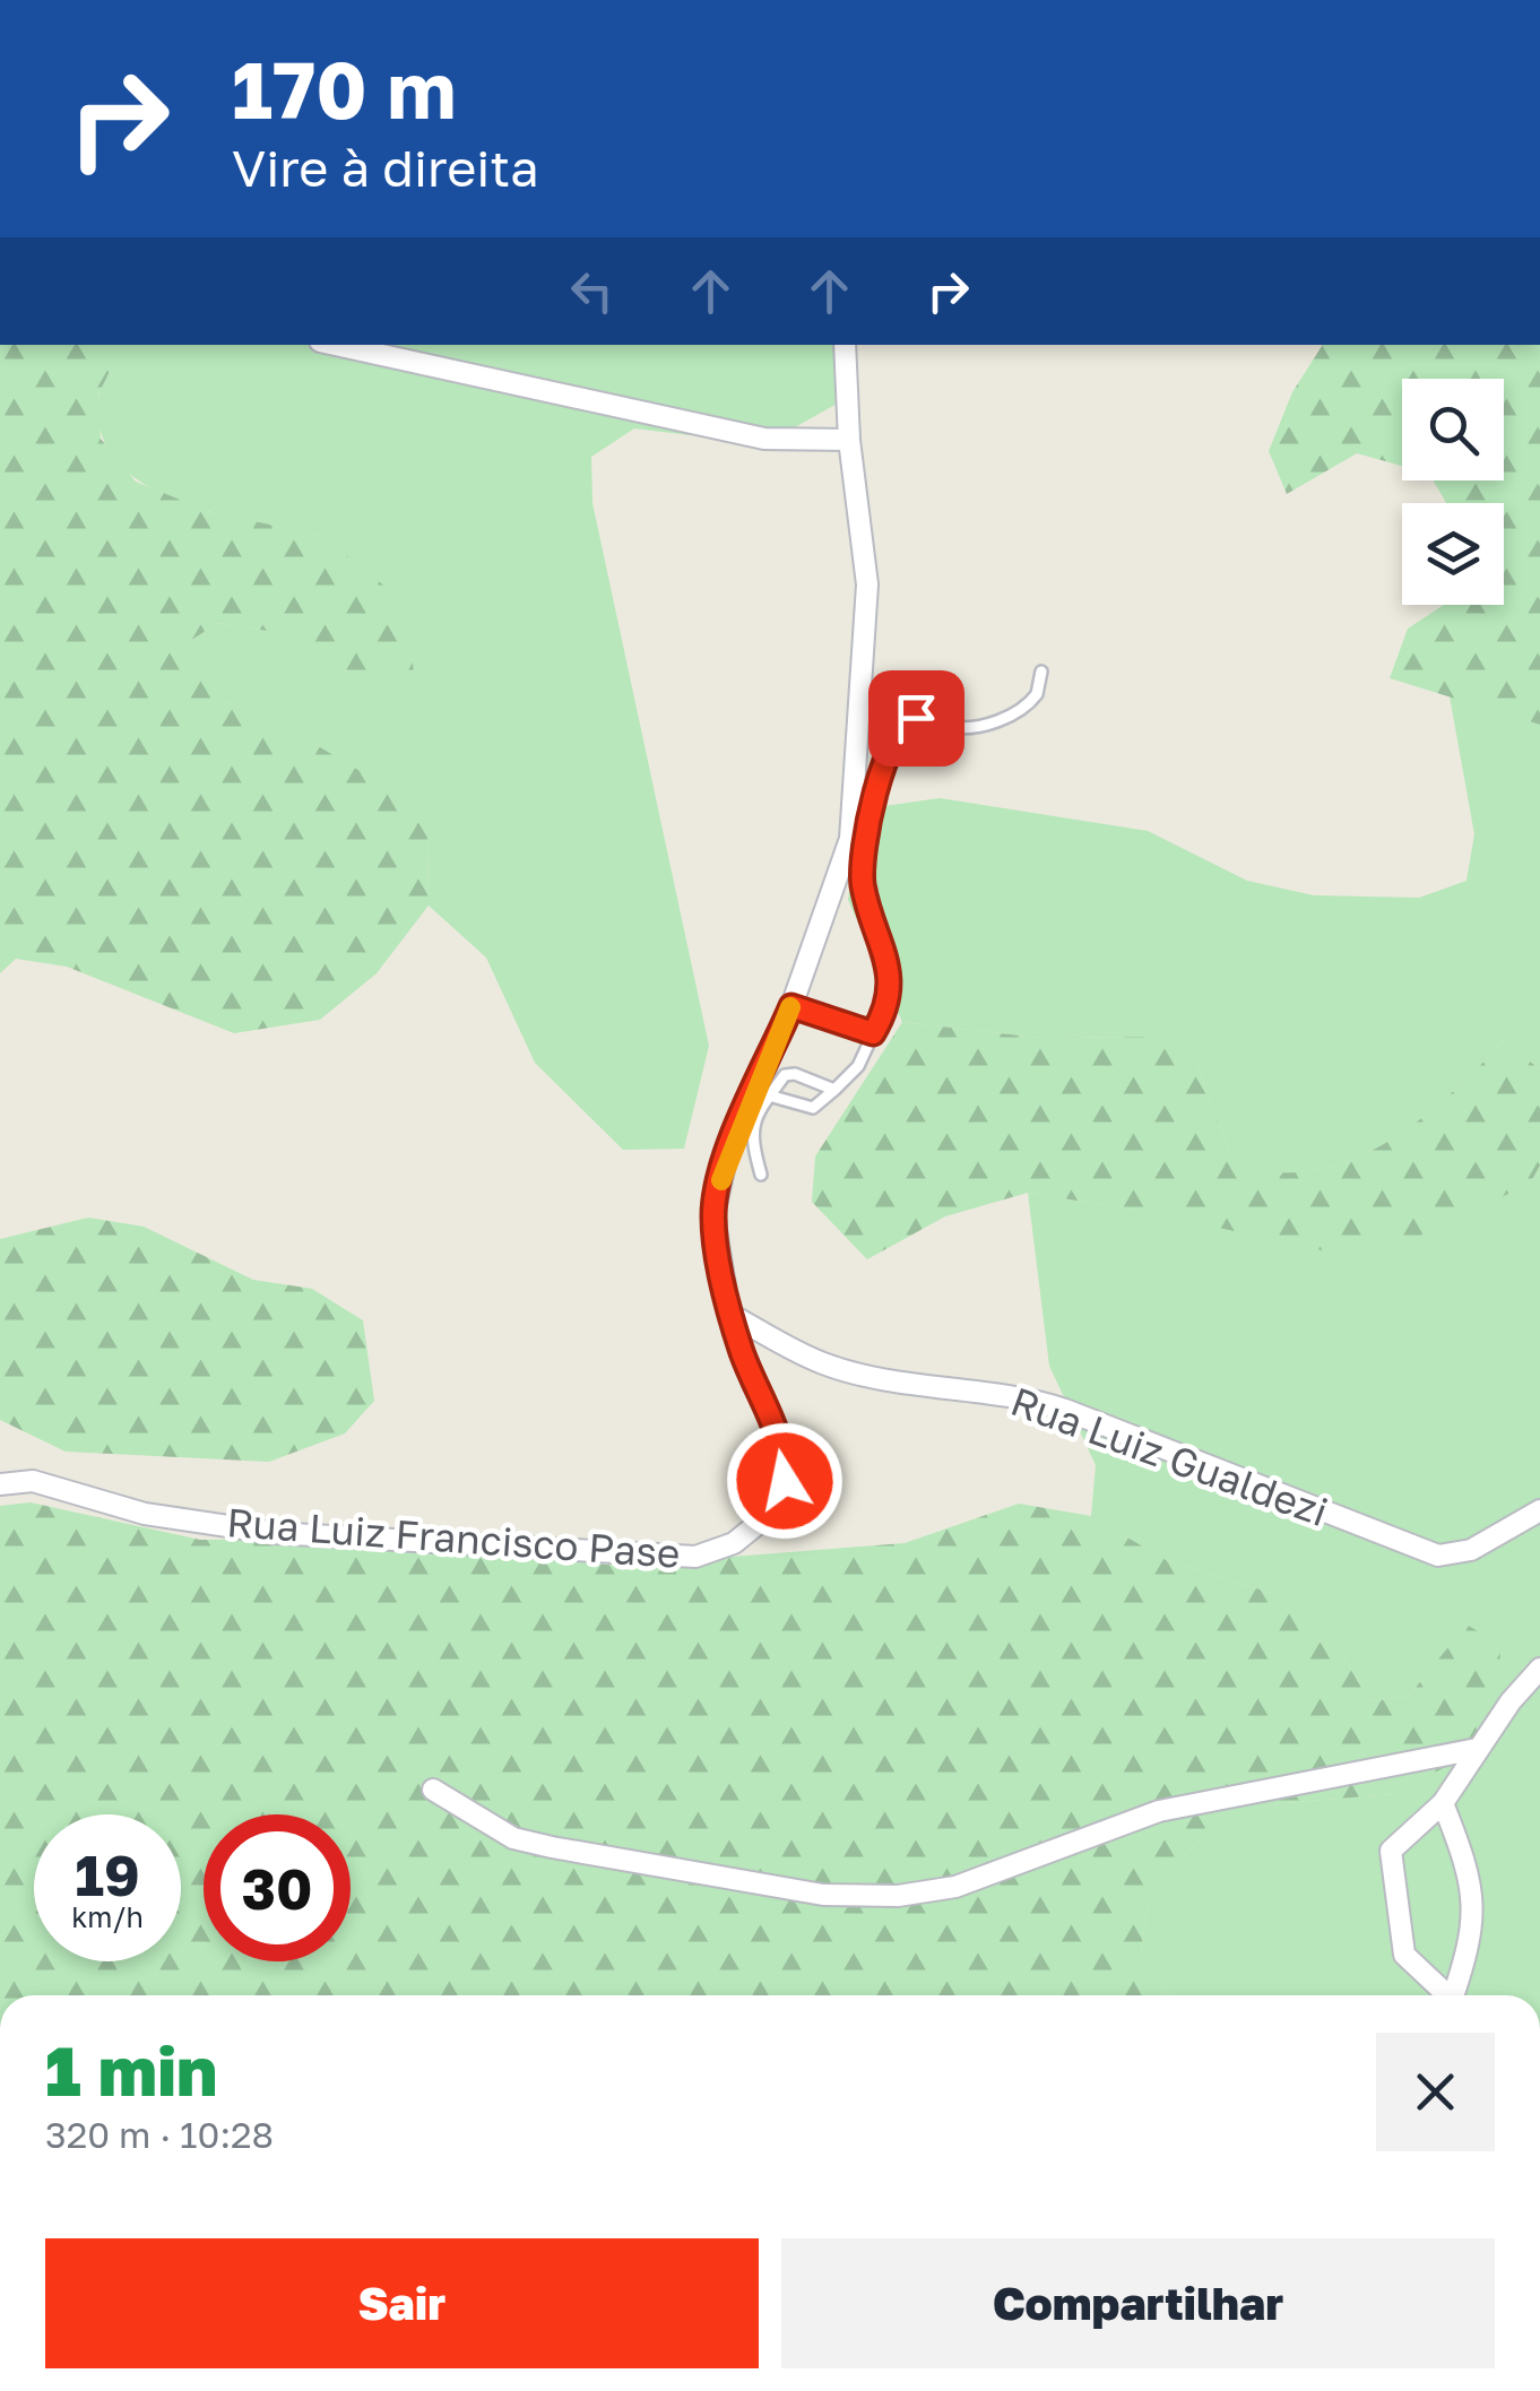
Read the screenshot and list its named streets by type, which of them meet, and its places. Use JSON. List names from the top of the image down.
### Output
{
  "streets": {
    "street": ["Rua Luiz Gualdezi", "Rua Luiz Francisco Pase"]
  },
  "crossings": [
    ["Rua Luiz Gualdezi", "Rua Luiz Francisco Pase"]
  ],
  "page": {
    "turn": ["170 m", "Vire à direita"],
    "speed": "19 km/h",
    "limit": "30",
    "heading": ["1 min", "320 m · 10:28"],
    "buttons": ["Sair", "Compartilhar"]
  }
}
